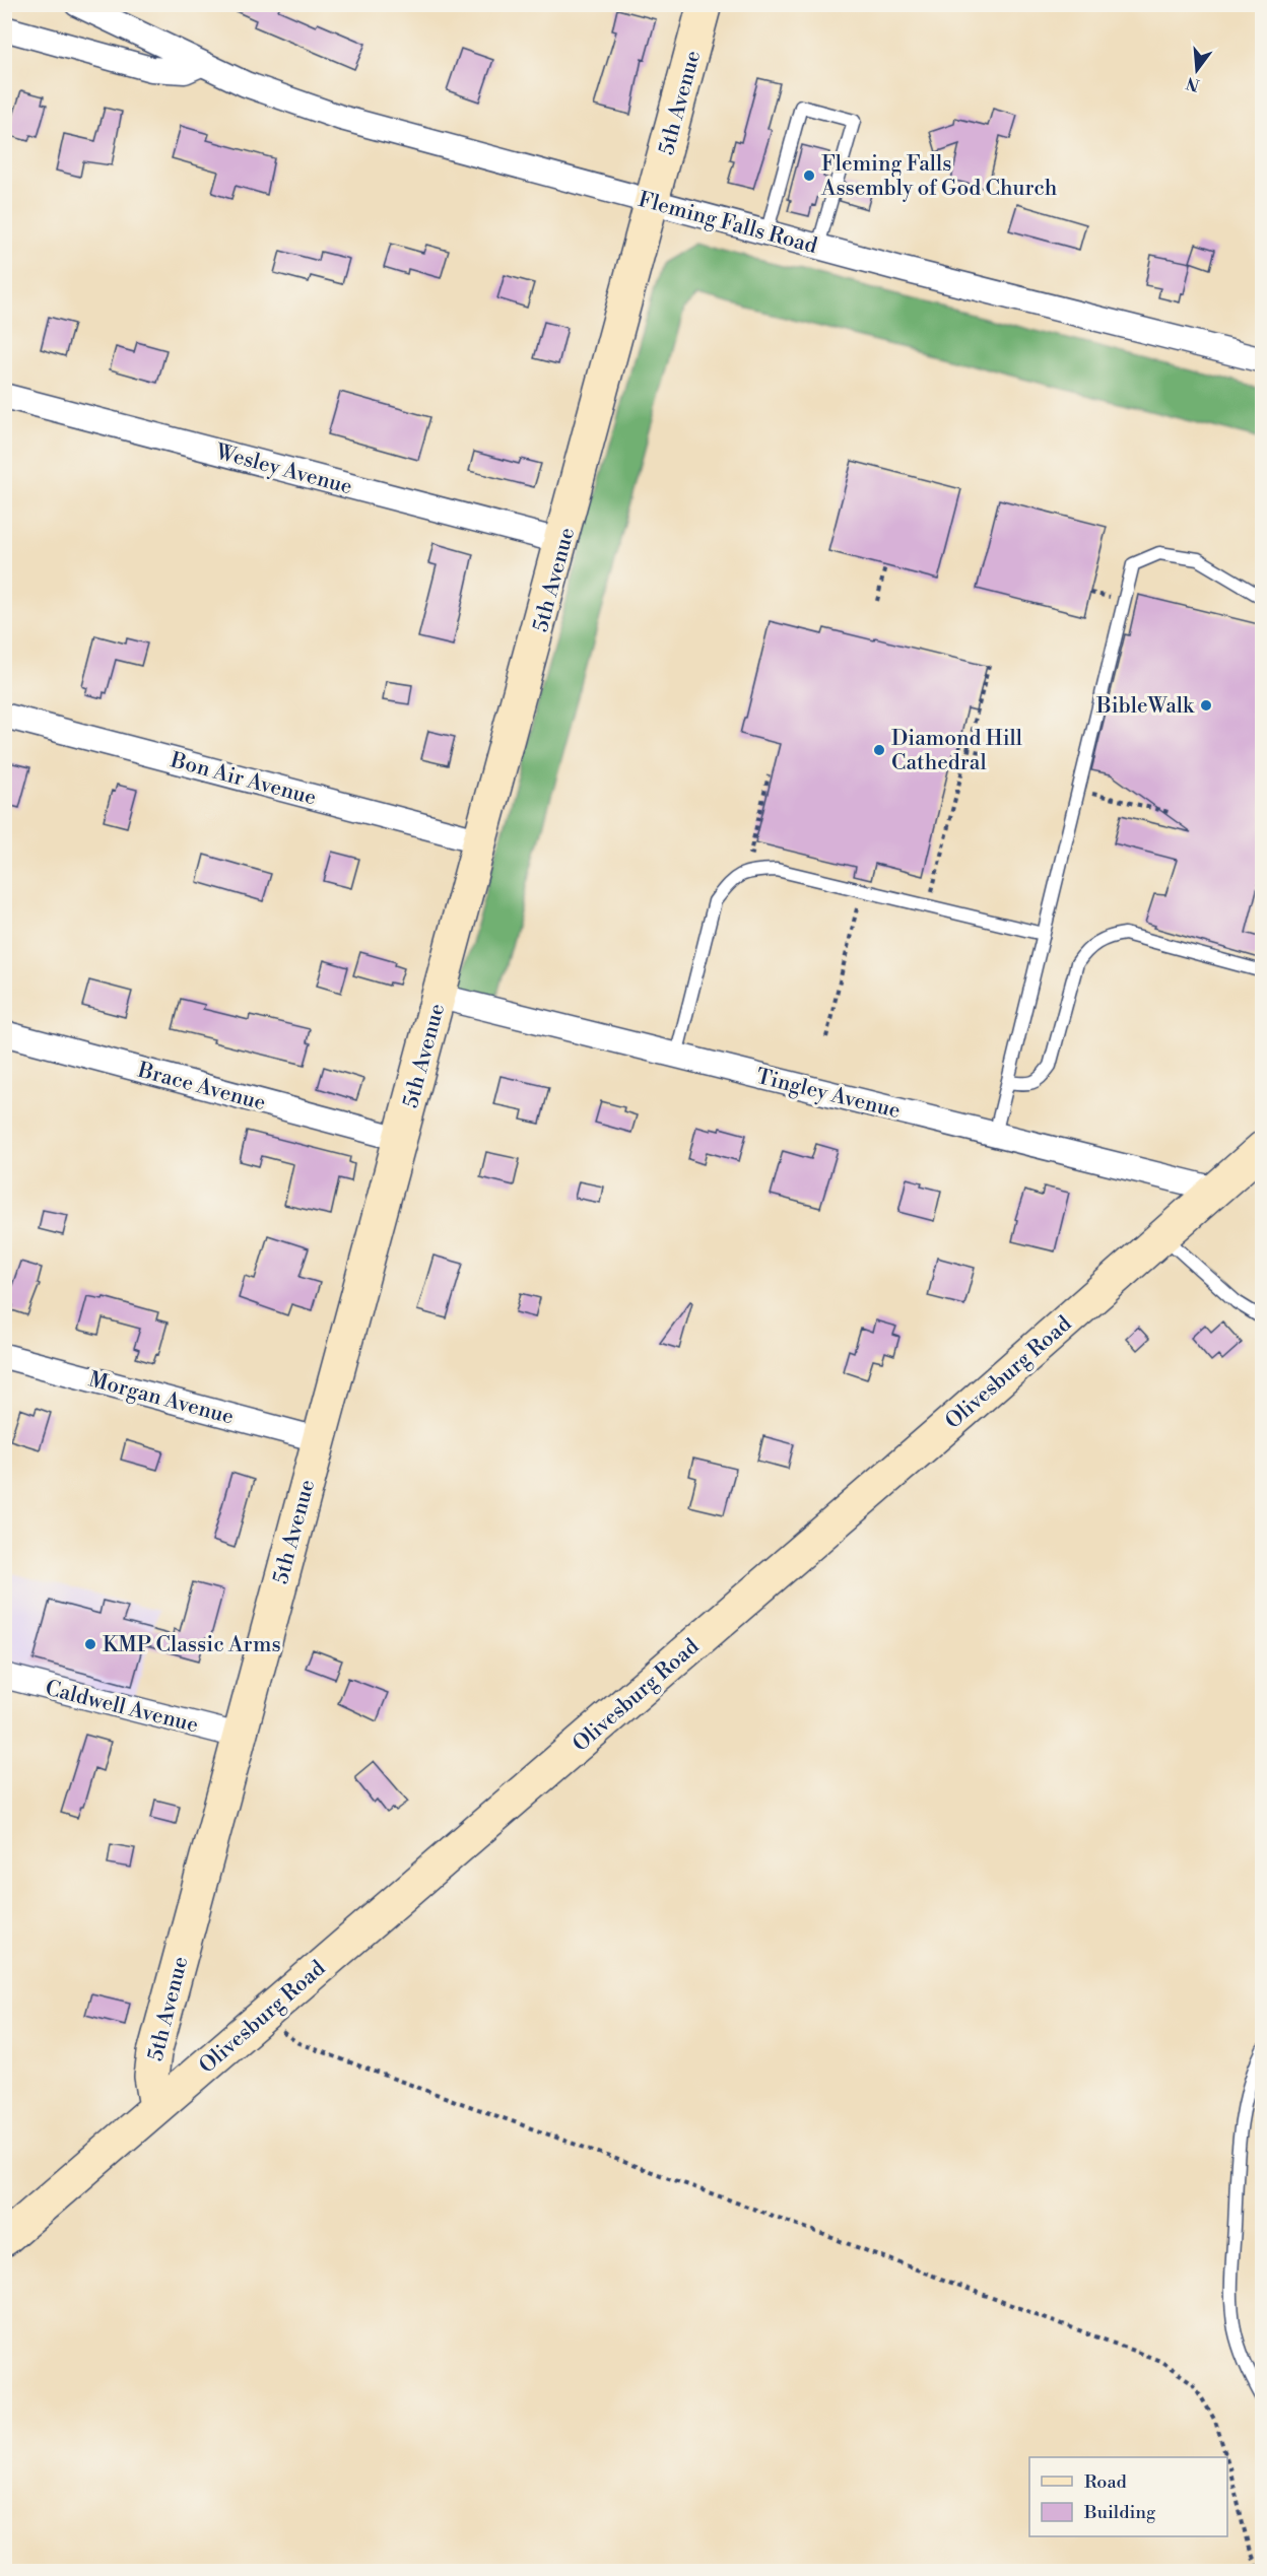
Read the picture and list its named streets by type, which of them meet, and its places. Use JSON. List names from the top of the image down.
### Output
{
  "streets": {
    "street": [
      "5th Avenue",
      "Fleming Falls Road",
      "Wesley Avenue",
      "Bon Air Avenue",
      "Brace Avenue",
      "Tingley Avenue",
      "Olivesburg Road",
      "Morgan Avenue",
      "Caldwell Avenue"
    ]
  },
  "crossings": [
    ["5th Avenue", "Fleming Falls Road"],
    ["5th Avenue", "Wesley Avenue"],
    ["5th Avenue", "Bon Air Avenue"],
    ["5th Avenue", "Brace Avenue"],
    ["5th Avenue", "Tingley Avenue"],
    ["5th Avenue", "Olivesburg Road"],
    ["5th Avenue", "Morgan Avenue"],
    ["5th Avenue", "Caldwell Avenue"],
    ["Tingley Avenue", "Olivesburg Road"]
  ],
  "places": [
    "Fleming Falls Assembly of God Church",
    "BibleWalk",
    "Diamond Hill Cathedral",
    "KMP Classic Arms"
  ],
  "legend": ["Road", "Building"],
  "north": "bottom"
}
